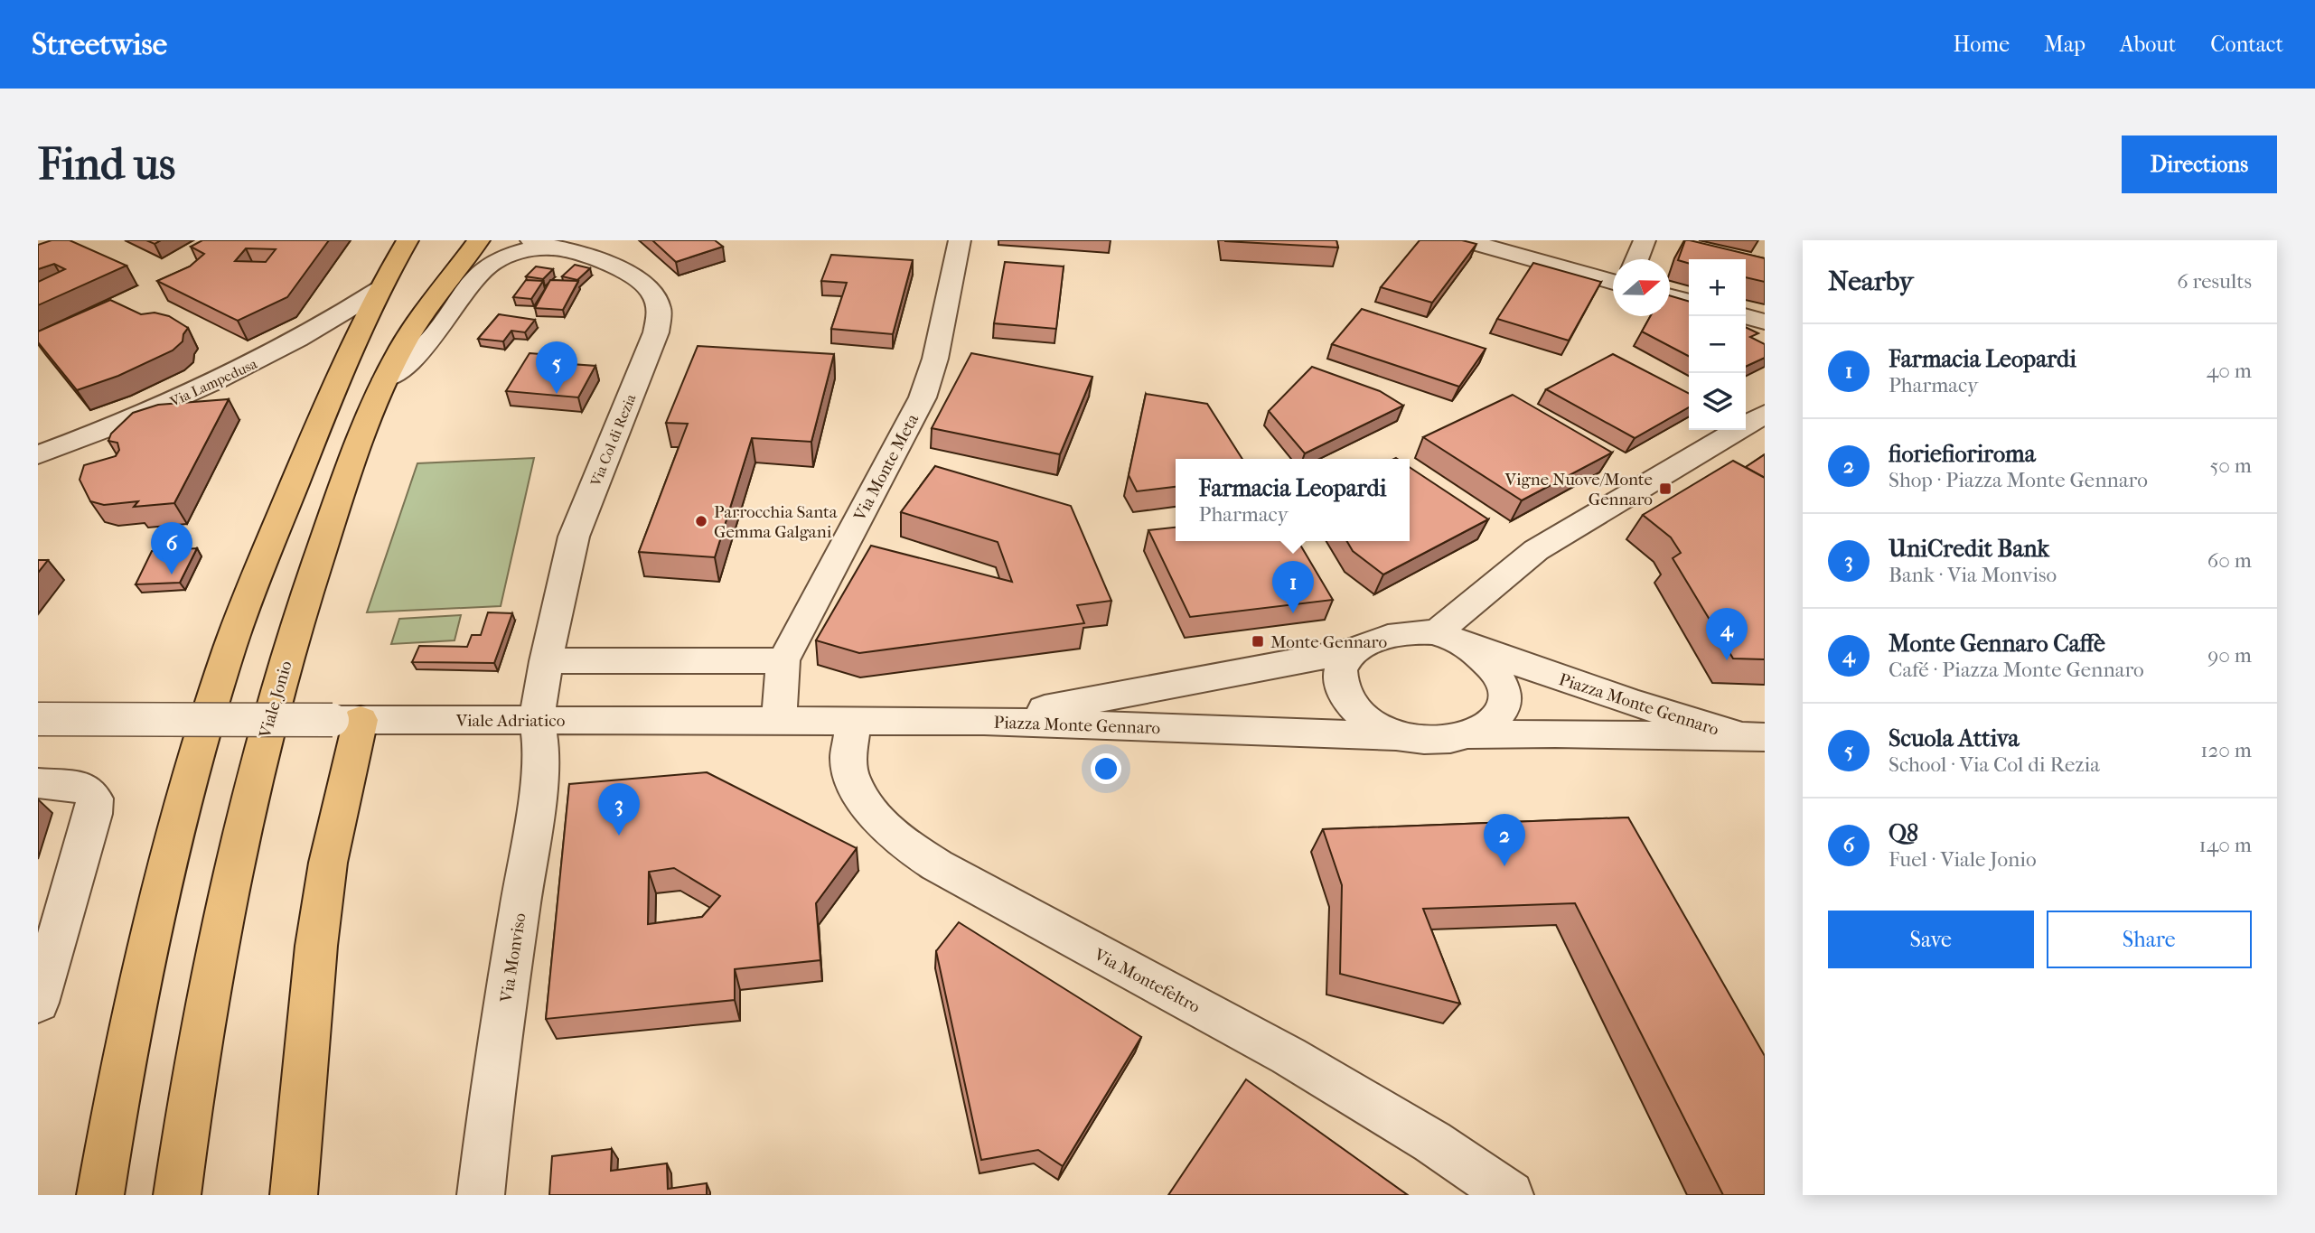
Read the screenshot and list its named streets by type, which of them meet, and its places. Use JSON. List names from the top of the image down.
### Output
{
  "streets": {
    "main road": ["Viale Jonio"],
    "street": [
      "Via Lampedusa",
      "Via Col di Rezia",
      "Via Monte Meta",
      "Piazza Monte Gennaro",
      "Viale Adriatico",
      "Via Monviso",
      "Via Montefeltro"
    ]
  },
  "crossings": [
    ["Via Col di Rezia", "Viale Adriatico"],
    ["Via Col di Rezia", "Via Monviso"],
    ["Via Monte Meta", "Viale Adriatico"],
    ["Piazza Monte Gennaro", "Viale Adriatico"],
    ["Viale Adriatico", "Via Monviso"],
    ["Viale Adriatico", "Via Montefeltro"]
  ],
  "places": {
    "transit": ["Vigne Nuove/Monte Gennaro", "Monte Gennaro"],
    "other": ["Parrocchia Santa Gemma Galgani"]
  },
  "north": "right",
  "page": {
    "header": "Streetwise",
    "nav": [
      "Home",
      "Map",
      "About",
      "Contact"
    ],
    "buttons": [
      "Directions",
      ["Save", "Share"]
    ],
    "title": "Find us",
    "heading": ["Nearby", "6 results"],
    "map_buttons": ["+", "−"],
    "list": [
      {
        "mark": "1",
        "name": "Farmacia Leopardi",
        "note": "Pharmacy",
        "value": "40 m"
      },
      {
        "mark": "2",
        "name": "fioriefioriroma",
        "note": "Shop · Piazza Monte Gennaro",
        "value": "50 m"
      },
      {
        "mark": "3",
        "name": "UniCredit Bank",
        "note": "Bank · Via Monviso",
        "value": "60 m"
      },
      {
        "mark": "4",
        "name": "Monte Gennaro Caffè",
        "note": "Café · Piazza Monte Gennaro",
        "value": "90 m"
      },
      {
        "mark": "5",
        "name": "Scuola Attiva",
        "note": "School · Via Col di Rezia",
        "value": "120 m"
      },
      {
        "mark": "6",
        "name": "Q8",
        "note": "Fuel · Viale Jonio",
        "value": "140 m"
      }
    ],
    "pins": [
      "5",
      "6",
      "1",
      "4",
      "3",
      "2"
    ],
    "popup": ["Farmacia Leopardi", "Pharmacy"]
  }
}
